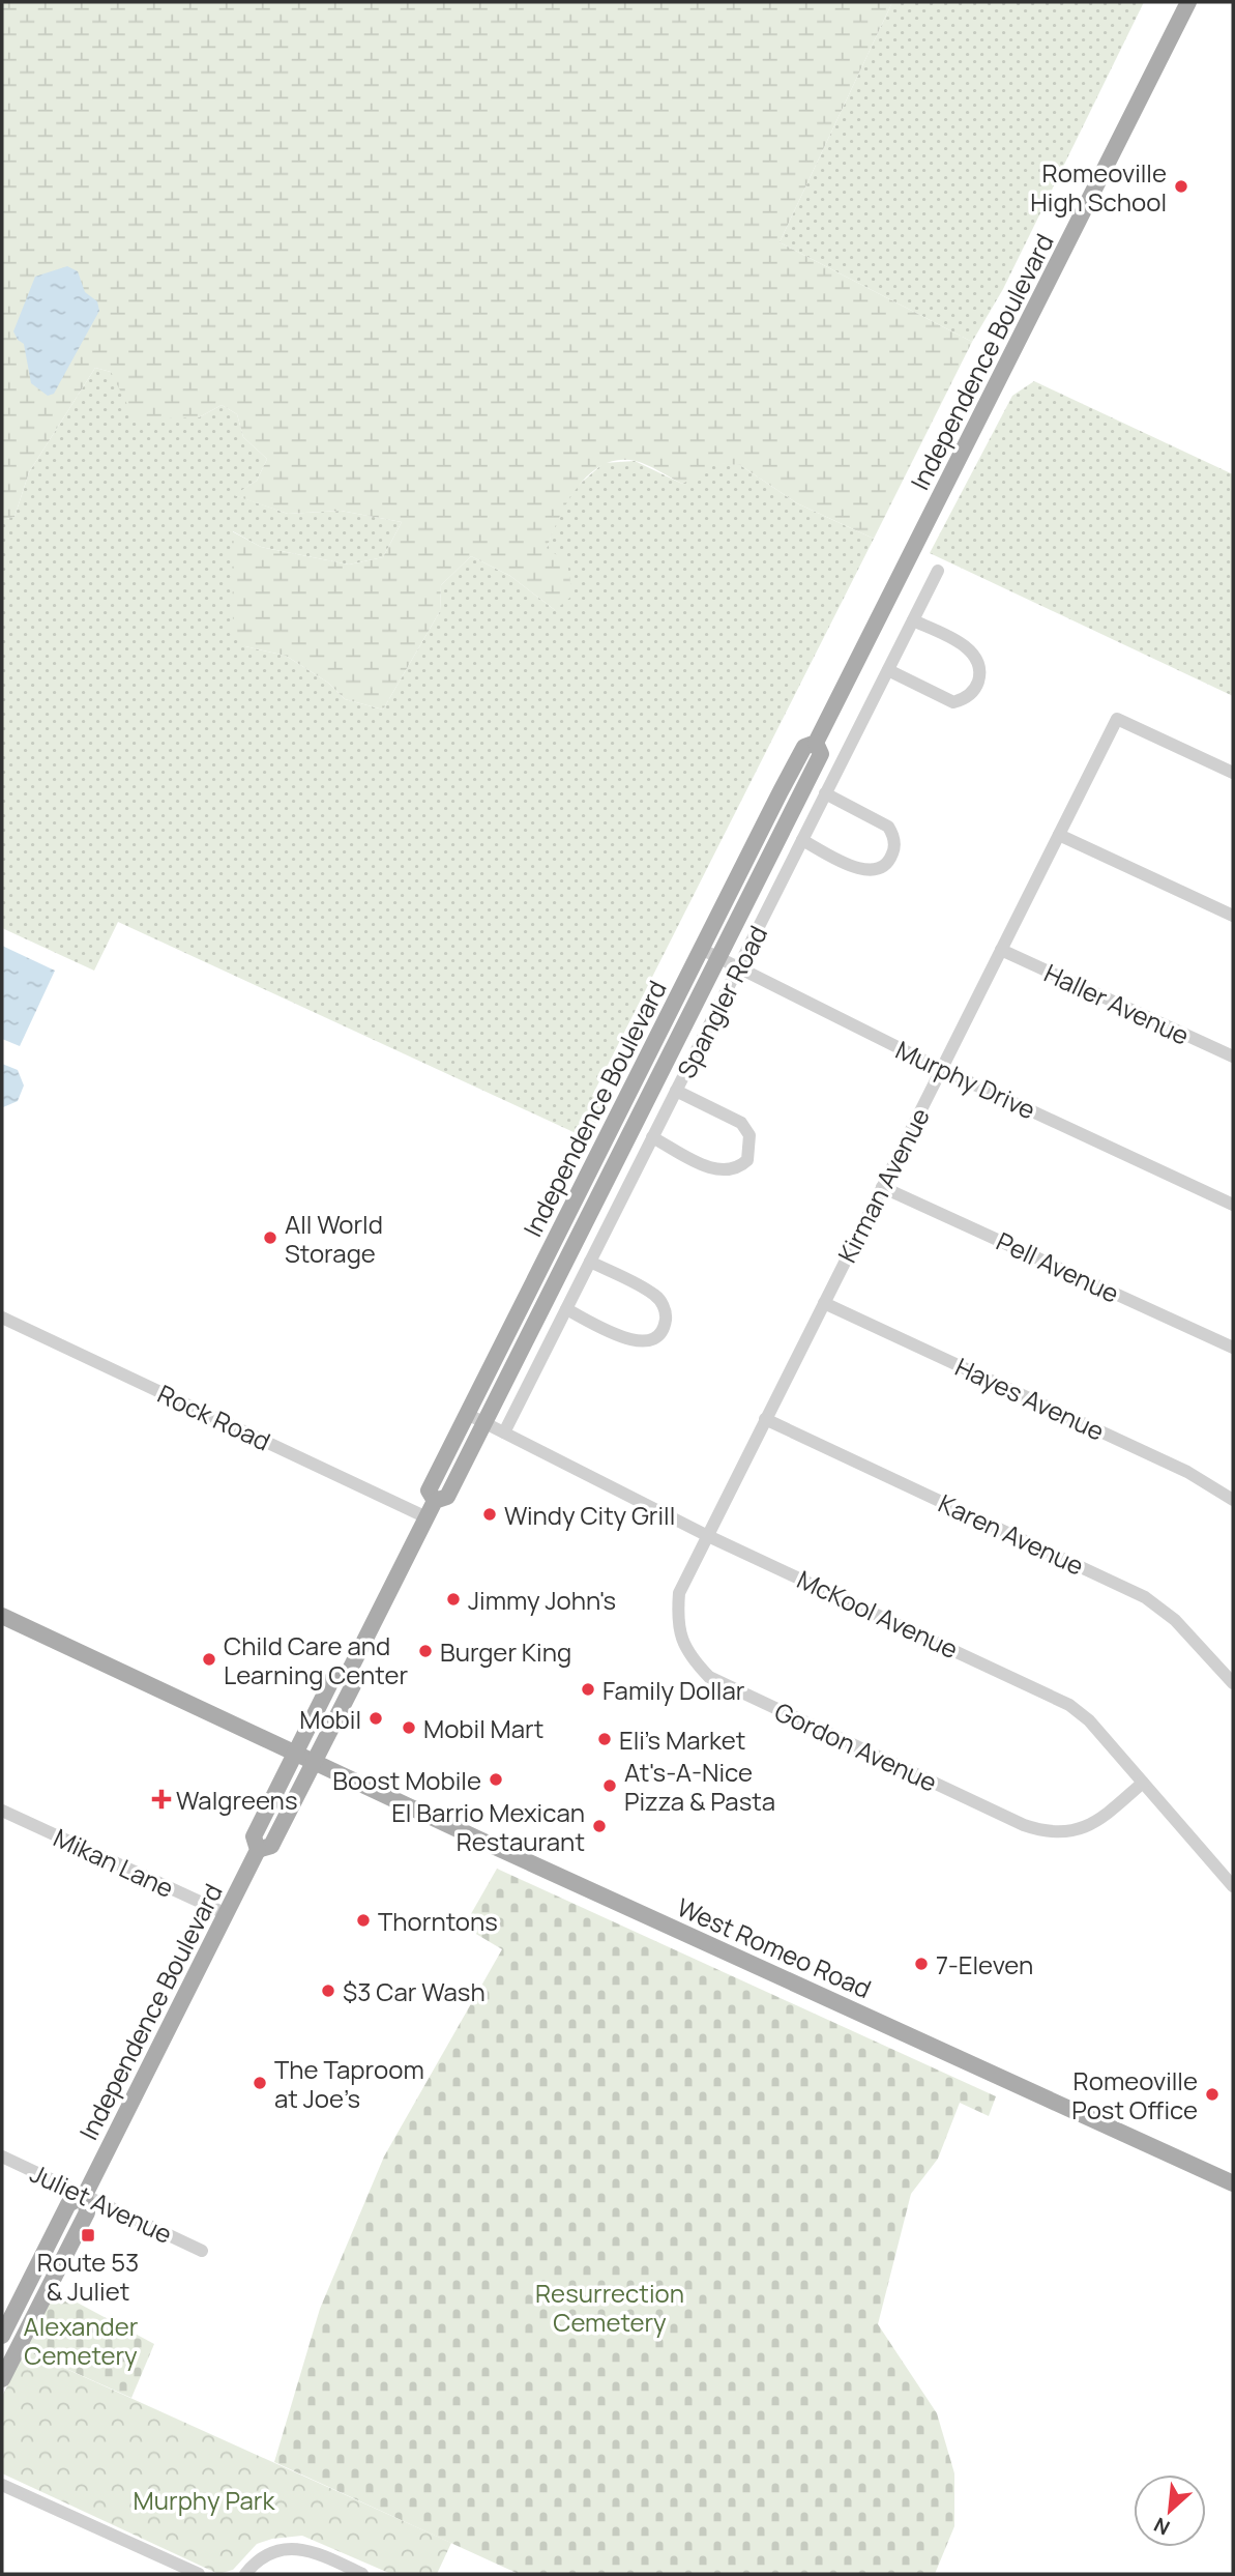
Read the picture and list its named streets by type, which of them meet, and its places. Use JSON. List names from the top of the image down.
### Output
{
  "streets": {
    "main road": ["Independence Boulevard", "West Romeo Road"],
    "street": [
      "Spangler Road",
      "Haller Avenue",
      "Murphy Drive",
      "Kirman Avenue",
      "Pell Avenue",
      "Hayes Avenue",
      "Rock Road",
      "Karen Avenue",
      "McKool Avenue",
      "Gordon Avenue",
      "Mikan Lane",
      "Juliet Avenue"
    ]
  },
  "crossings": [
    ["Independence Boulevard", "Murphy Drive"],
    ["Independence Boulevard", "Rock Road"],
    ["Independence Boulevard", "McKool Avenue"],
    ["Independence Boulevard", "Mikan Lane"],
    ["Independence Boulevard", "West Romeo Road"],
    ["Independence Boulevard", "Juliet Avenue"],
    ["Spangler Road", "Murphy Drive"],
    ["Spangler Road", "McKool Avenue"],
    ["Haller Avenue", "Kirman Avenue"],
    ["Murphy Drive", "Kirman Avenue"],
    ["Kirman Avenue", "Pell Avenue"],
    ["Kirman Avenue", "Hayes Avenue"],
    ["Kirman Avenue", "Karen Avenue"],
    ["Kirman Avenue", "McKool Avenue"],
    ["Kirman Avenue", "Gordon Avenue"],
    ["McKool Avenue", "Gordon Avenue"]
  ],
  "parks": ["Resurrection Cemetery", "Alexander Cemetery", "Murphy Park"],
  "places": {
    "other": [
      "Romeoville High School",
      "All World Storage",
      "Windy City Grill",
      "Jimmy John's",
      "Burger King",
      "Child Care and Learning Center",
      "Family Dollar",
      "Mobil",
      "Mobil Mart",
      "Eli’s Market",
      "Boost Mobile",
      "At's-A-Nice Pizza & Pasta",
      "El Barrio Mexican Restaurant",
      "Thorntons",
      "7-Eleven",
      "$3 Car Wash",
      "The Taproom at Joe’s",
      "Romeoville Post Office"
    ],
    "health": ["Walgreens"],
    "transit": ["Route 53 & Juliet"]
  },
  "north": "bottom left"
}
